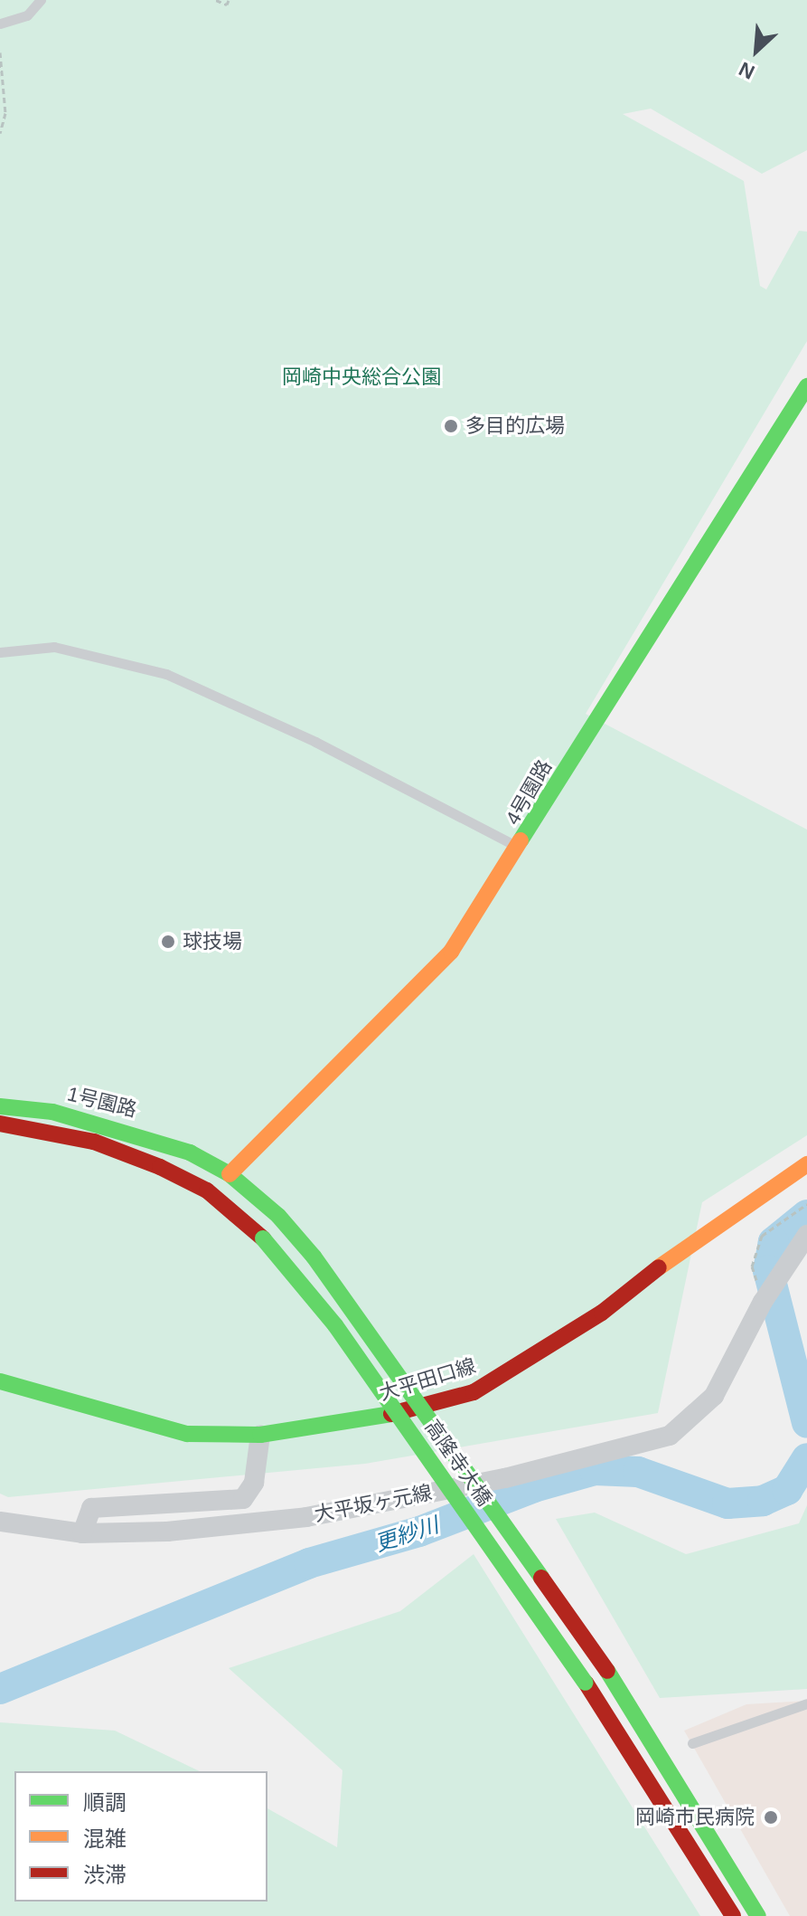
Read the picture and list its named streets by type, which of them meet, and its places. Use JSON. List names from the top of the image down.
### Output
{
  "streets": {
    "street": [
      "4号園路",
      "1号園路",
      "大平田口線",
      "高隆寺大橋",
      "大平坂ヶ元線"
    ]
  },
  "crossings": [
    ["4号園路", "1号園路"],
    ["1号園路", "高隆寺大橋"]
  ],
  "water": ["更紗川"],
  "parks": ["岡崎中央総合公園"],
  "places": ["多目的広場", "球技場", "岡崎市民病院"],
  "legend": ["順調", "混雑", "渋滞"],
  "north": "bottom left"
}
